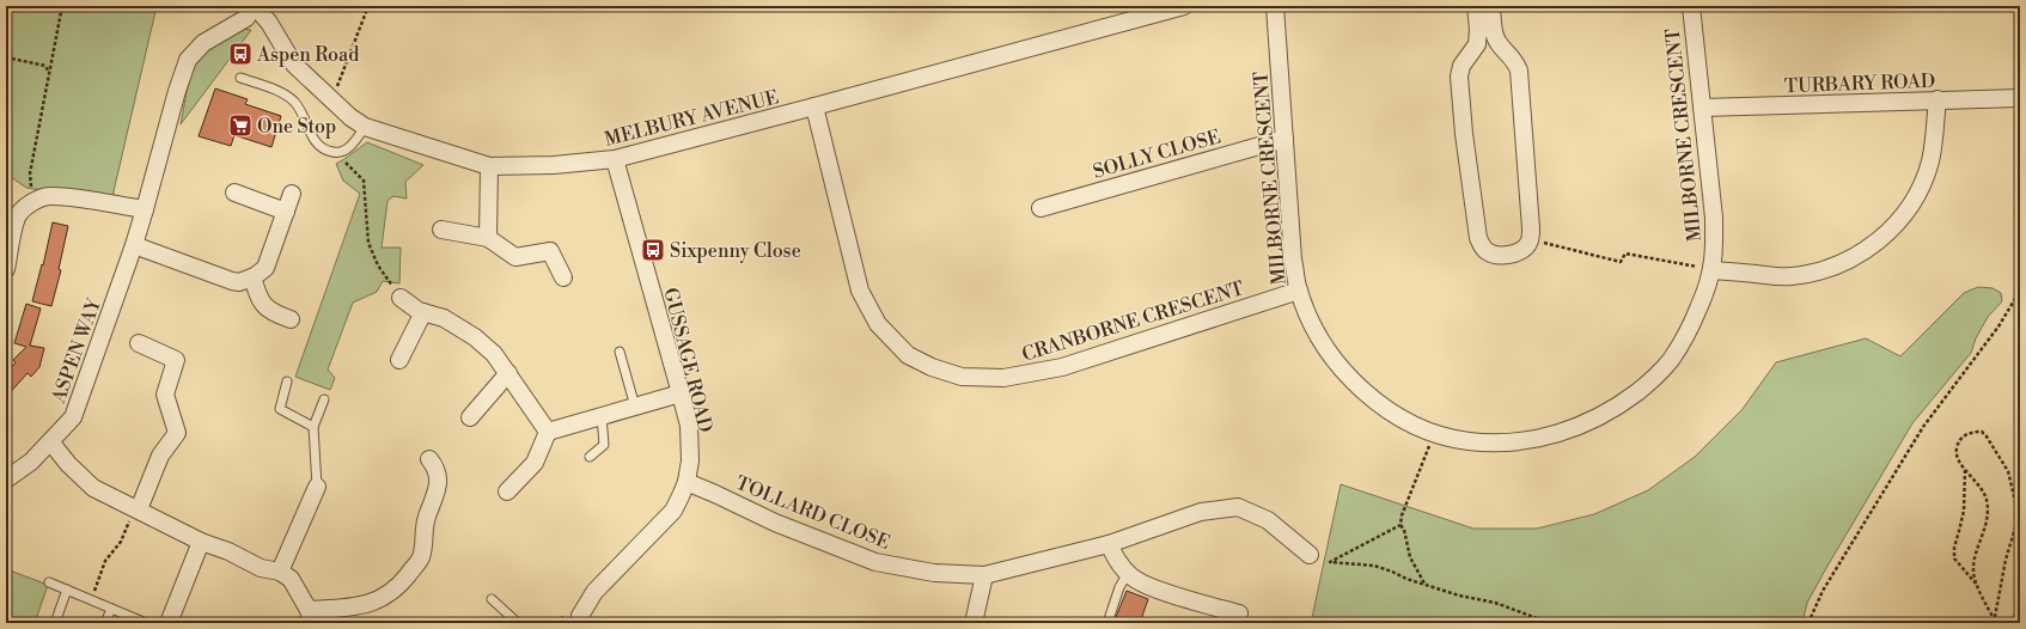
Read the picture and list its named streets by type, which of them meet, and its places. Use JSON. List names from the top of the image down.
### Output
{
  "streets": {
    "street": [
      "TURBARY ROAD",
      "MELBURY AVENUE",
      "MILBORNE CRESCENT",
      "SOLLY CLOSE",
      "CRANBORNE CRESCENT",
      "ASPEN WAY",
      "GUSSAGE ROAD",
      "TOLLARD CLOSE"
    ]
  },
  "crossings": [
    ["TURBARY ROAD", "MILBORNE CRESCENT"],
    ["MELBURY AVENUE", "CRANBORNE CRESCENT"],
    ["MELBURY AVENUE", "GUSSAGE ROAD"],
    ["MILBORNE CRESCENT", "SOLLY CLOSE"],
    ["MILBORNE CRESCENT", "CRANBORNE CRESCENT"],
    ["GUSSAGE ROAD", "TOLLARD CLOSE"]
  ],
  "places": {
    "bus stop": ["Aspen Road", "Sixpenny Close"],
    "supermarket": ["One Stop"]
  }
}
